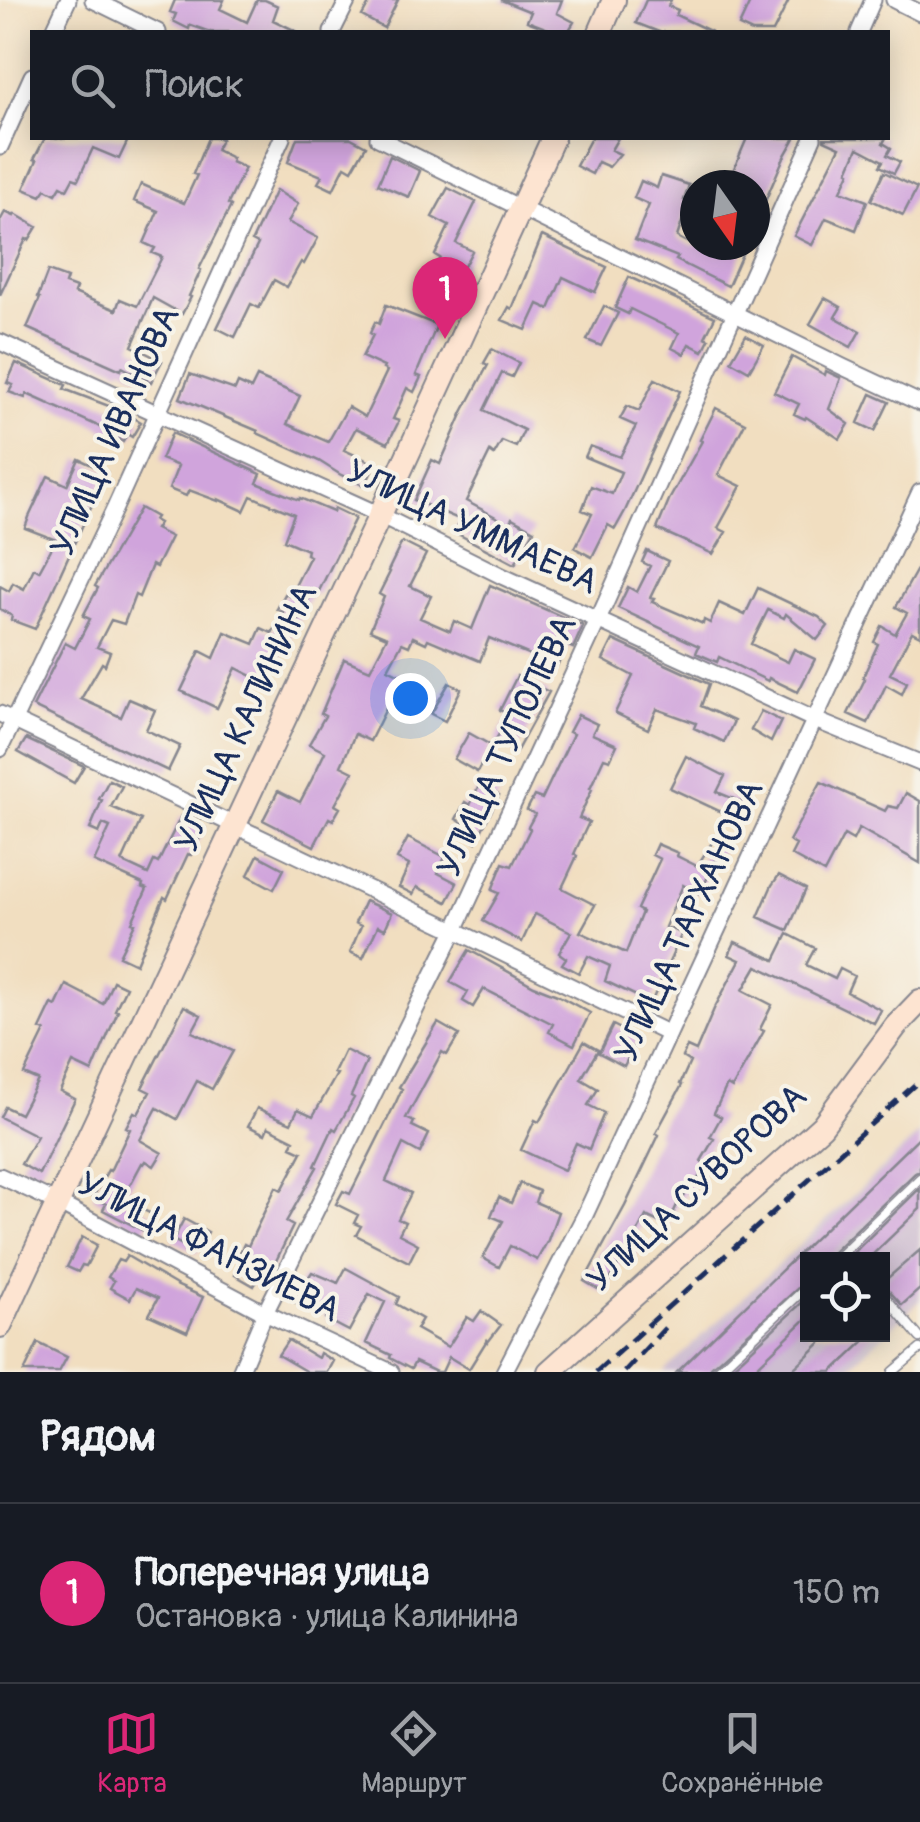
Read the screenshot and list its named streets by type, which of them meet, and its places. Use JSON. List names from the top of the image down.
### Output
{
  "streets": {
    "street": [
      "УЛИЦА ИВАНОВА",
      "УЛИЦА УММАЕВА",
      "УЛИЦА КАЛИНИНА",
      "УЛИЦА ТУПОЛЕВА",
      "УЛИЦА ТАРХАНОВА",
      "УЛИЦА СУВОРОВА",
      "УЛИЦА ФАНЗИЕВА"
    ]
  },
  "crossings": [
    ["УЛИЦА ИВАНОВА", "УЛИЦА УММАЕВА"],
    ["УЛИЦА УММАЕВА", "УЛИЦА КАЛИНИНА"],
    ["УЛИЦА УММАЕВА", "УЛИЦА ТУПОЛЕВА"],
    ["УЛИЦА УММАЕВА", "УЛИЦА ТАРХАНОВА"],
    ["УЛИЦА КАЛИНИНА", "УЛИЦА ФАНЗИЕВА"],
    ["УЛИЦА ТУПОЛЕВА", "УЛИЦА ФАНЗИЕВА"]
  ],
  "north": "bottom",
  "page": {
    "search": "Поиск",
    "pins": "1",
    "heading": "Рядом",
    "list": [
      {
        "mark": "1",
        "name": "Поперечная улица",
        "note": "Остановка · улица Калинина",
        "value": "150 m"
      }
    ],
    "nav": ["Карта", "Маршрут", "Сохранённые"]
  }
}
